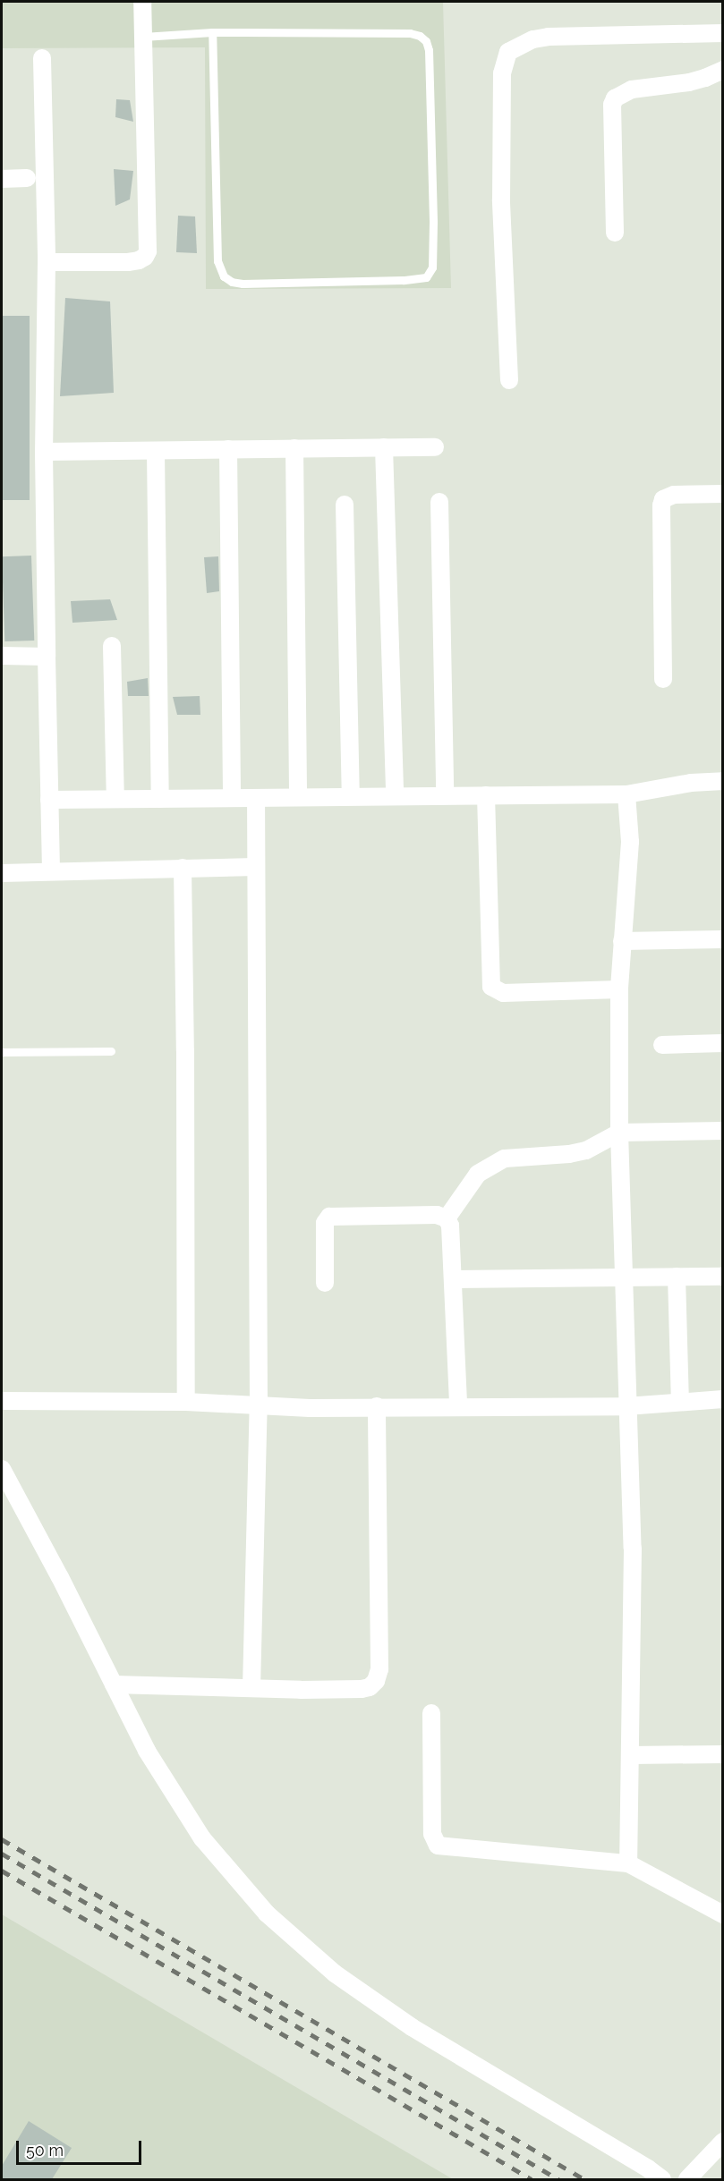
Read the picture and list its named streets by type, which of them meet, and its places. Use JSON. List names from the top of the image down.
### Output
{
  "scale_bar": "50 m"
}
